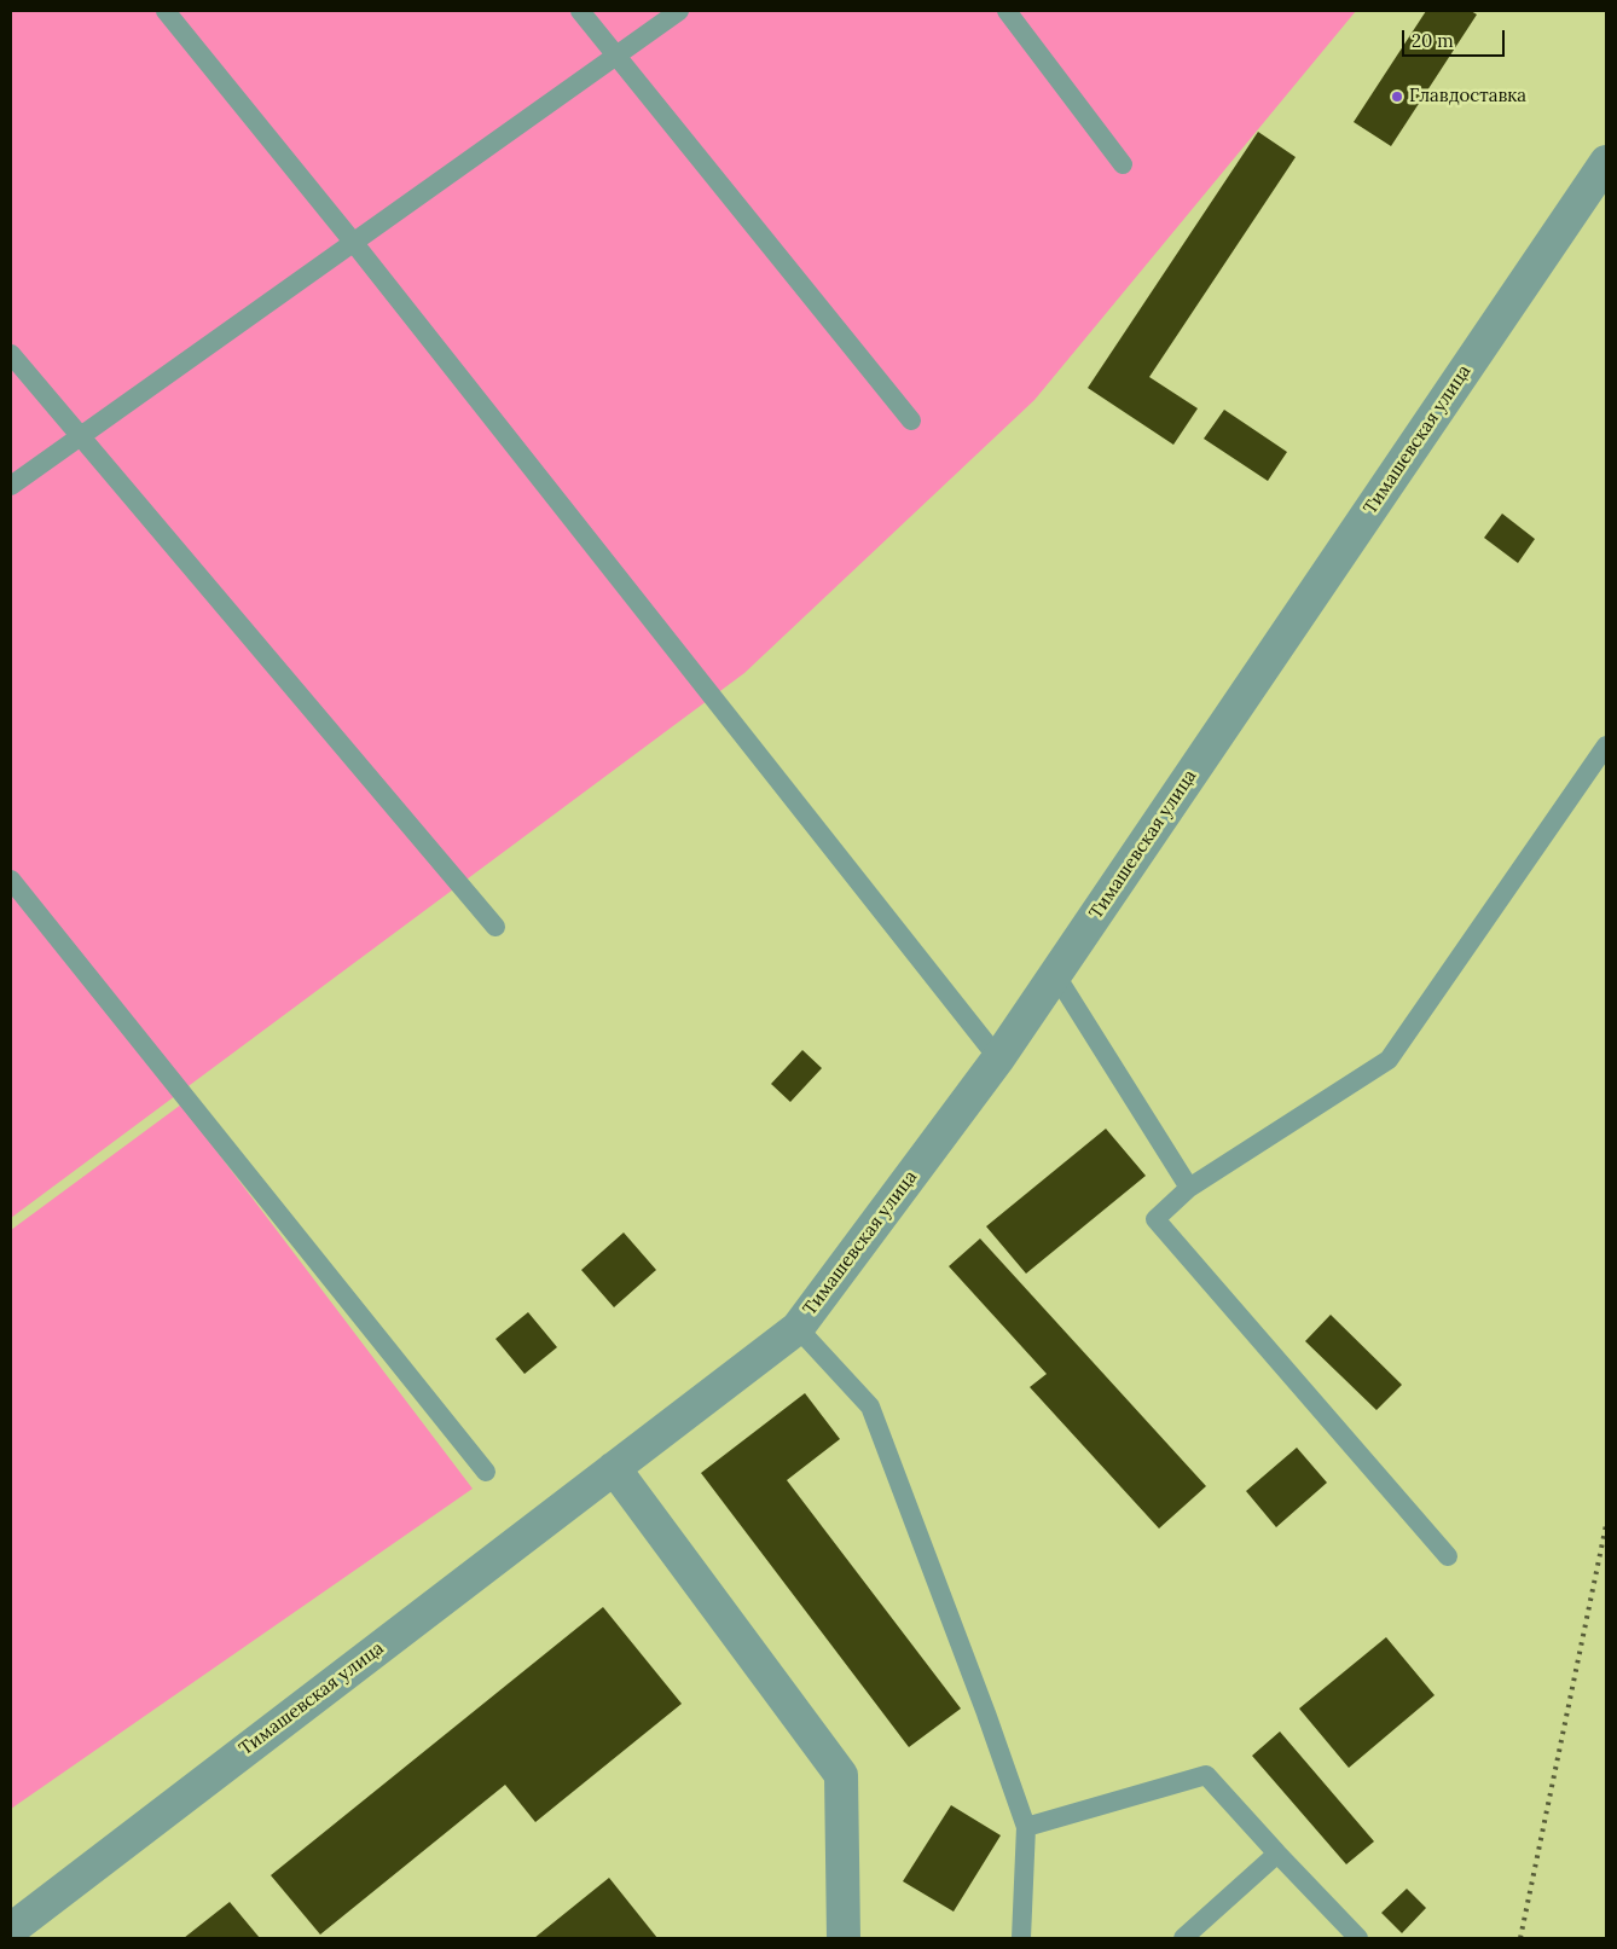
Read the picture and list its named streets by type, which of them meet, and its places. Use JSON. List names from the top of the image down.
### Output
{
  "streets": {
    "street": ["Тимашевская улица"]
  },
  "places": ["Главдоставка"],
  "scale_bar": "20 m"
}
